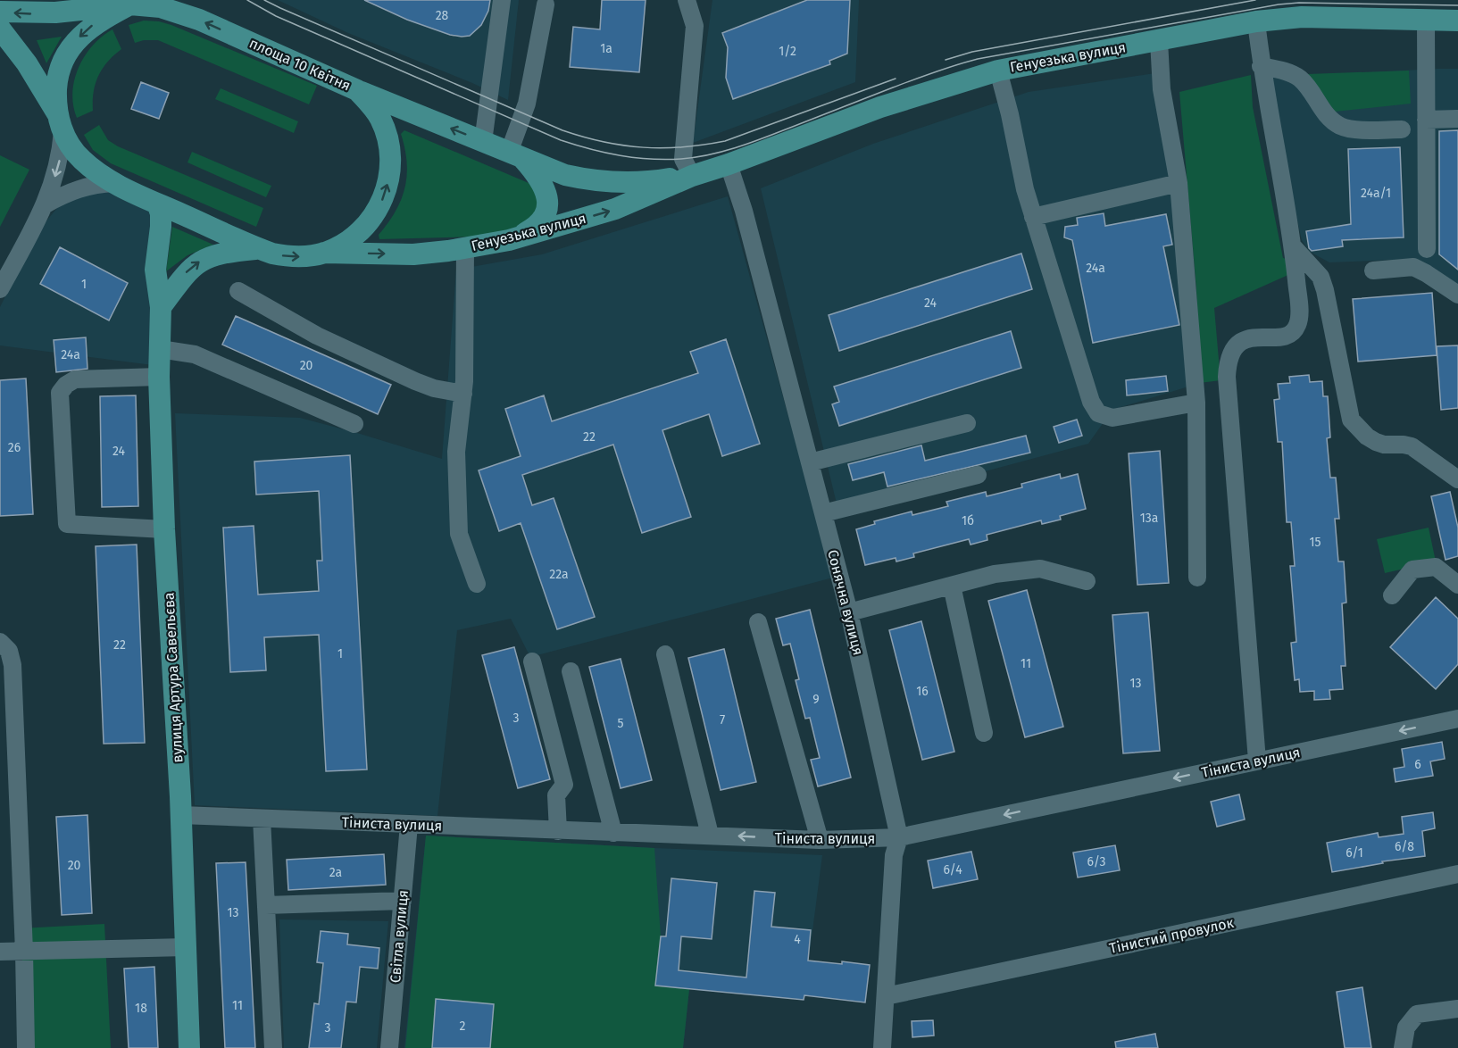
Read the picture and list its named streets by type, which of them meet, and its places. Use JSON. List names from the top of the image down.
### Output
{
  "streets": {
    "main road": ["Генуезька вулиця", "площа 10 Квітня", "вулиця Артура Савельєва"],
    "street": [
      "Сонячна вулиця",
      "Тіниста вулиця",
      "Тінистий провулок",
      "Світла вулиця"
    ]
  },
  "crossings": [
    ["Генуезька вулиця", "площа 10 Квітня"],
    ["Генуезька вулиця", "Сонячна вулиця"],
    ["площа 10 Квітня", "вулиця Артура Савельєва"],
    ["Сонячна вулиця", "Тіниста вулиця"],
    ["Сонячна вулиця", "Тінистий провулок"],
    ["вулиця Артура Савельєва", "Тіниста вулиця"],
    ["Тіниста вулиця", "Світла вулиця"]
  ],
  "one_way": ["Тіниста вулиця"],
  "house_numbers": [
    "28",
    "1а",
    "1/2",
    "24а/1",
    "24а",
    "1",
    "24",
    "24а",
    "20",
    "22",
    "26",
    "24",
    "13а",
    "1б",
    "15",
    "22а",
    "22",
    "1",
    "11",
    "13",
    "16",
    "9",
    "3",
    "7",
    "5",
    "6",
    "6/8",
    "6/1",
    "6/3",
    "20",
    "6/4",
    "2а",
    "13",
    "4",
    "11",
    "18",
    "2",
    "3"
  ]
}
